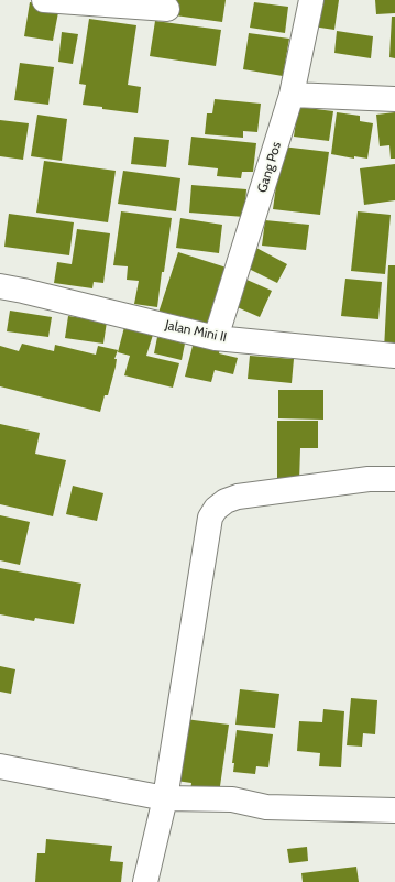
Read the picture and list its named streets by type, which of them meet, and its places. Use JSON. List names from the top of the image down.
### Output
{
  "streets": {
    "street": ["Gang Pos", "Jalan Mini II"]
  },
  "crossings": [
    ["Gang Pos", "Jalan Mini II"]
  ]
}
